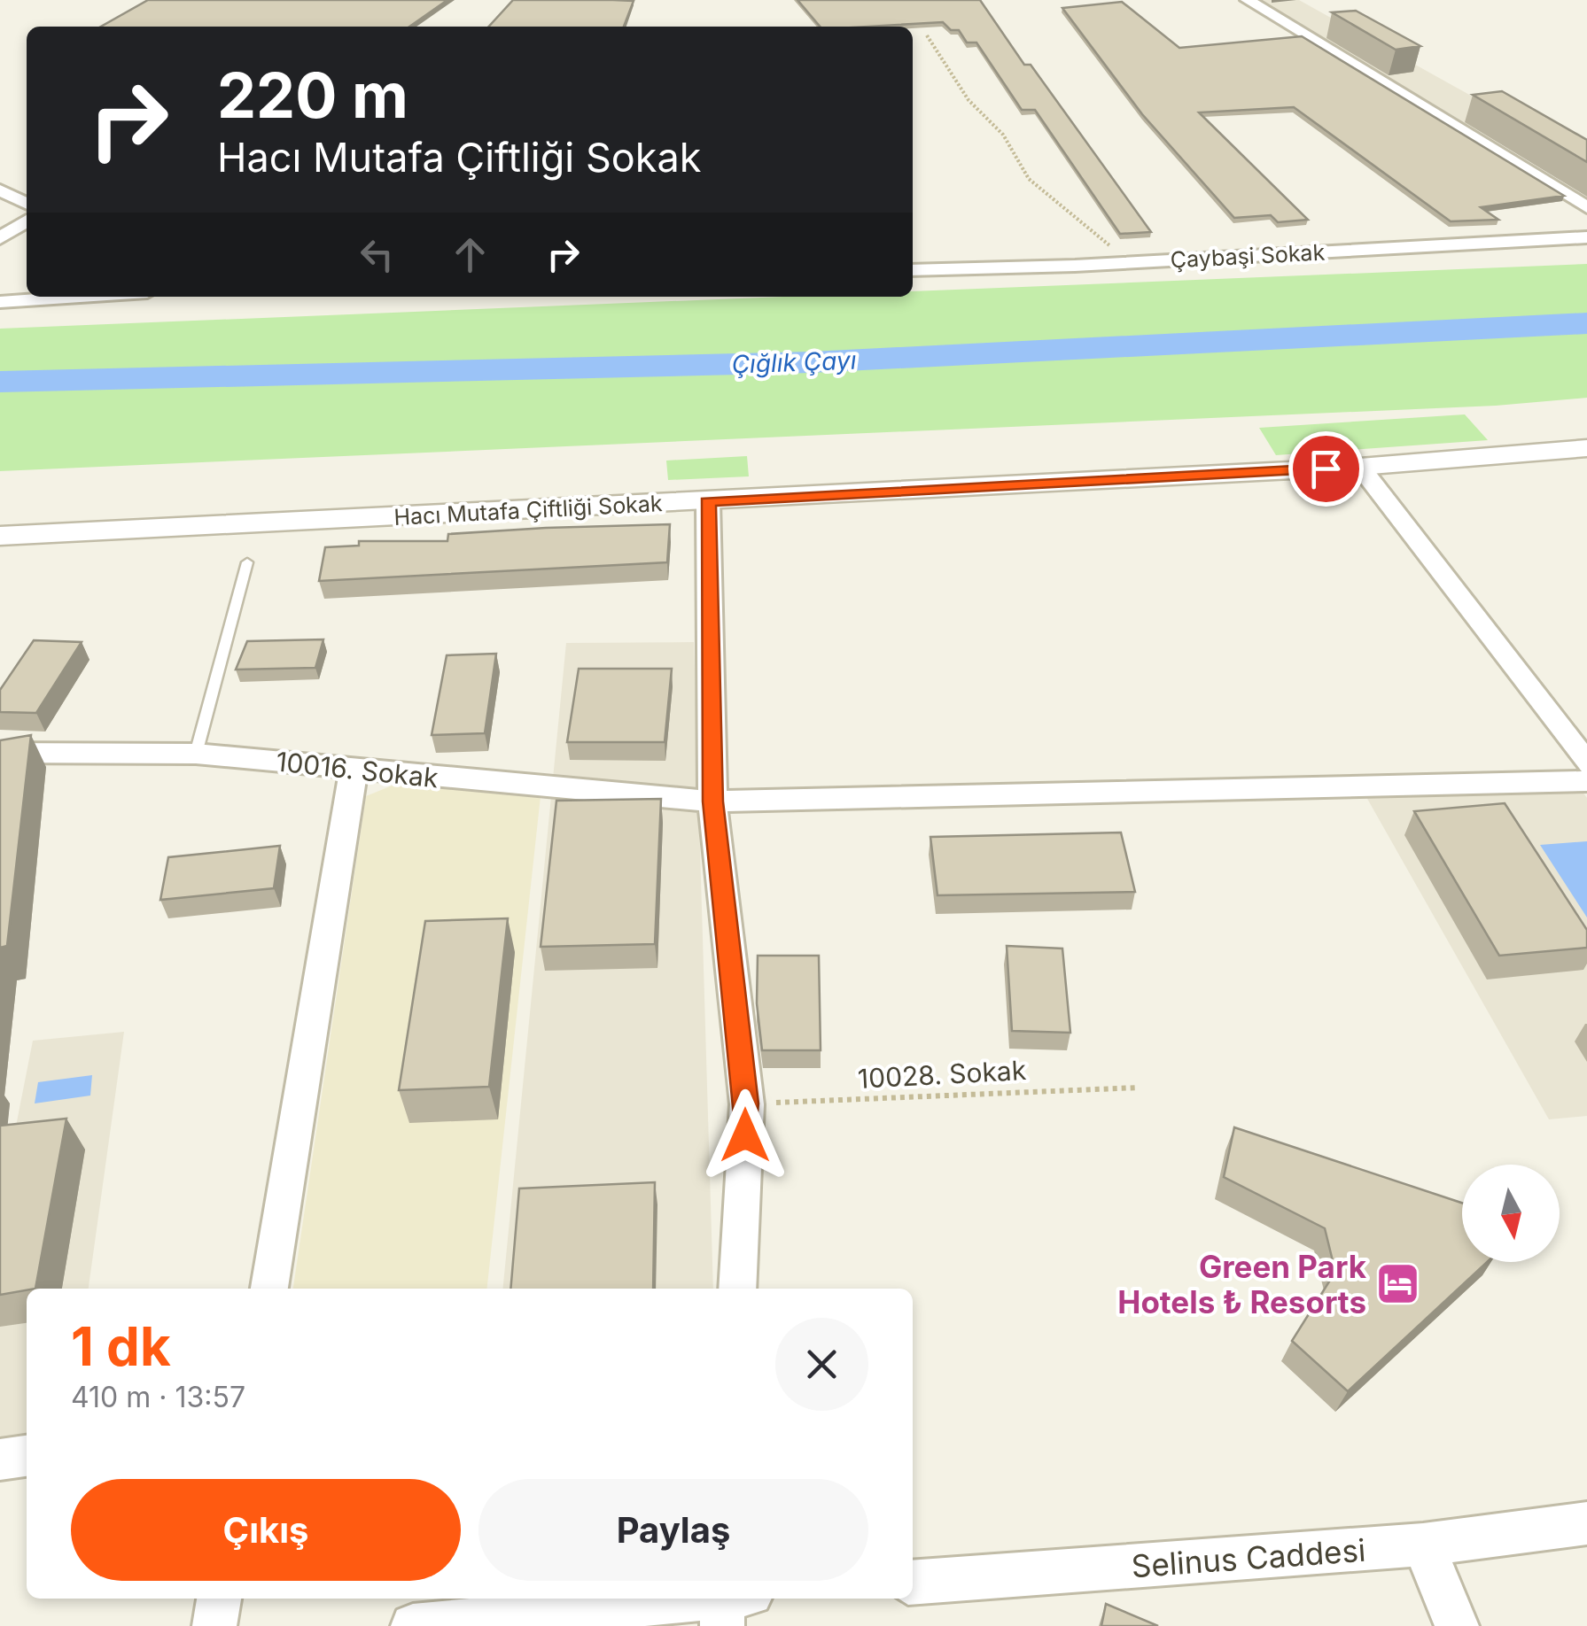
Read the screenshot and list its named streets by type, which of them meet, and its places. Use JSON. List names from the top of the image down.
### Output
{
  "streets": {
    "street": [
      "Çaybaşi Sokak",
      "Hacı Mutafa Çiftliği Sokak",
      "10016. Sokak",
      "Selinus Caddesi"
    ],
    "path": ["10028. Sokak"]
  },
  "water": ["Çığlık Çayı"],
  "places": {
    "hotel": ["Green Park Hotels ₺ Resorts"]
  },
  "north": "bottom",
  "page": {
    "turn": ["220 m", "Hacı Mutafa Çiftliği Sokak"],
    "heading": ["1 dk", "410 m · 13:57"],
    "buttons": ["Çıkış", "Paylaş"]
  }
}
